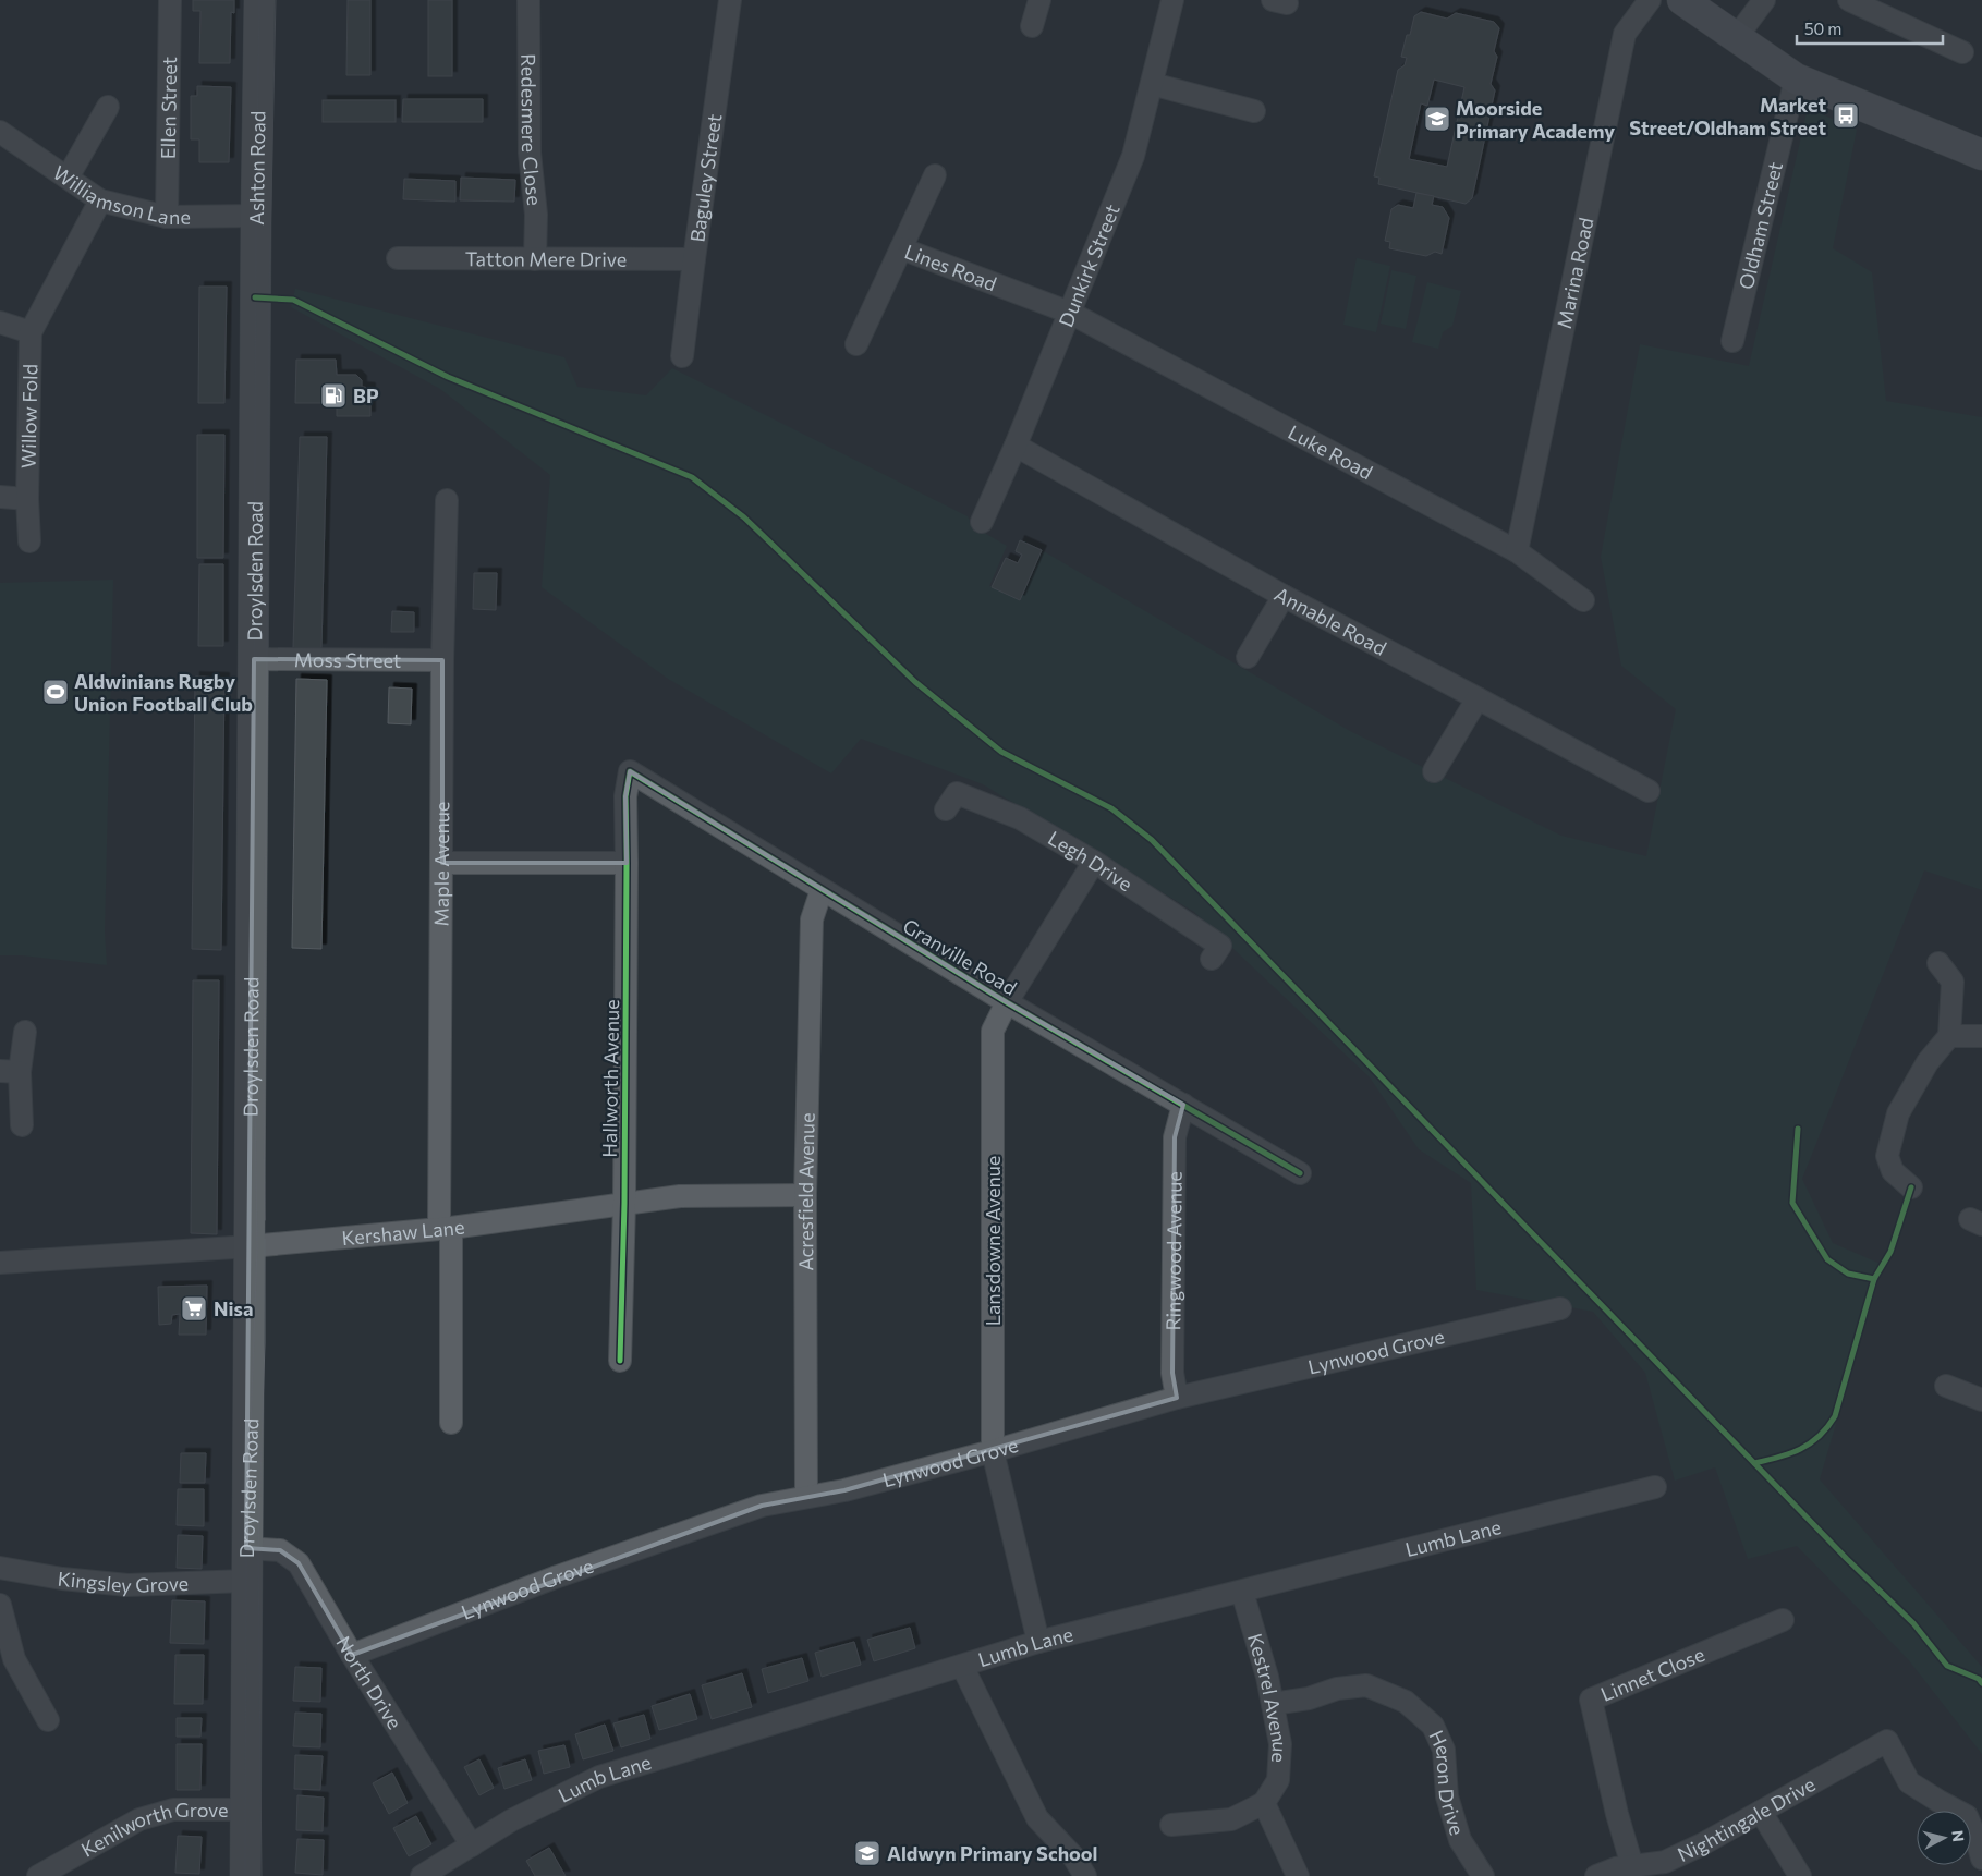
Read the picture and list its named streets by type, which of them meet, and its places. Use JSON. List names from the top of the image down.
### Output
{
  "streets": {
    "main road": ["Ashton Road", "Droylsden Road"],
    "street": [
      "Ellen Street",
      "Redesmere Close",
      "Baguley Street",
      "Williamson Lane",
      "Oldham Street",
      "Tatton Mere Drive",
      "Dunkirk Street",
      "Lines Road",
      "Marina Road",
      "Willow Fold",
      "Luke Road",
      "Annable Road",
      "Moss Street",
      "Legh Drive",
      "Maple Avenue",
      "Granville Road",
      "Hallworth Avenue",
      "Acresfield Avenue",
      "Kershaw Lane",
      "Lansdowne Avenue",
      "Ringwood Avenue",
      "Lynwood Grove",
      "Lumb Lane",
      "Kingsley Grove",
      "Linnet Close",
      "North Drive",
      "Kestrel Avenue",
      "Heron Drive",
      "Nightingale Drive",
      "Kenilworth Grove"
    ]
  },
  "crossings": [
    ["Ellen Street", "Williamson Lane"],
    ["Redesmere Close", "Tatton Mere Drive"],
    ["Ashton Road", "Williamson Lane"],
    ["Ashton Road", "Droylsden Road"],
    ["Baguley Street", "Tatton Mere Drive"],
    ["Williamson Lane", "Willow Fold"],
    ["Williamson Lane", "Droylsden Road"],
    ["Dunkirk Street", "Lines Road"],
    ["Dunkirk Street", "Luke Road"],
    ["Dunkirk Street", "Annable Road"],
    ["Lines Road", "Luke Road"],
    ["Marina Road", "Luke Road"],
    ["Droylsden Road", "Moss Street"],
    ["Droylsden Road", "Kershaw Lane"],
    ["Droylsden Road", "Kingsley Grove"],
    ["Droylsden Road", "North Drive"],
    ["Droylsden Road", "Kenilworth Grove"],
    ["Moss Street", "Maple Avenue"],
    ["Legh Drive", "Lansdowne Avenue"],
    ["Maple Avenue", "Kershaw Lane"],
    ["Granville Road", "Hallworth Avenue"],
    ["Granville Road", "Acresfield Avenue"],
    ["Granville Road", "Lansdowne Avenue"],
    ["Granville Road", "Ringwood Avenue"],
    ["Hallworth Avenue", "Kershaw Lane"],
    ["Acresfield Avenue", "Kershaw Lane"],
    ["Acresfield Avenue", "Lynwood Grove"],
    ["Lansdowne Avenue", "Lynwood Grove"],
    ["Lansdowne Avenue", "Lumb Lane"],
    ["Ringwood Avenue", "Lynwood Grove"],
    ["Lynwood Grove", "North Drive"],
    ["Lumb Lane", "North Drive"],
    ["Lumb Lane", "Kestrel Avenue"],
    ["Linnet Close", "Nightingale Drive"],
    ["Kestrel Avenue", "Heron Drive"]
  ],
  "places": {
    "bus stop": ["Market Street/Oldham Street"],
    "school or university": ["Moorside Primary Academy", "Aldwyn Primary School"],
    "fuel station": ["BP"],
    "sports": ["Aldwinians Rugby Union Football Club"],
    "supermarket": ["Nisa"]
  },
  "scale_bar": "50 m",
  "north": "right"
}
